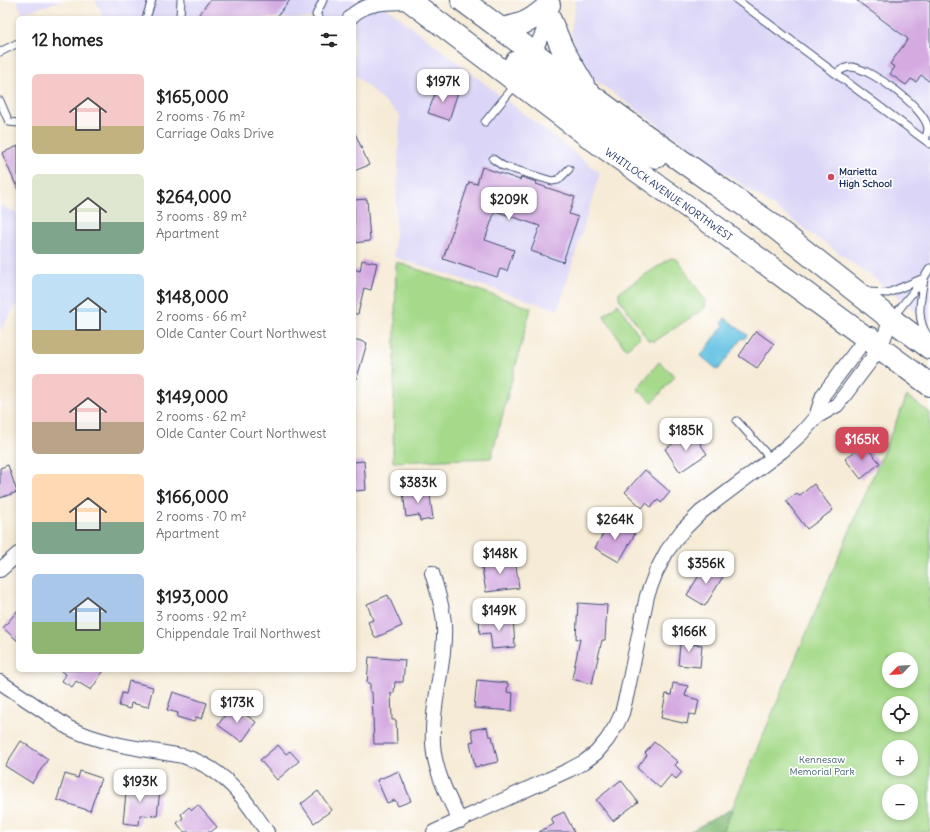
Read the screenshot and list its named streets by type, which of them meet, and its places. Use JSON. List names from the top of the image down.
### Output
{
  "streets": {
    "highway": ["WHITLOCK AVENUE NORTHWEST"]
  },
  "parks": ["Kennesaw Memorial Park"],
  "places": ["Marietta High School"],
  "north": "bottom left",
  "page": {
    "heading": "12 homes",
    "list": [
      {
        "name": "$165,000",
        "note": "2 rooms · 76 m² · Carriage Oaks Drive"
      },
      {
        "name": "$264,000",
        "note": "3 rooms · 89 m² · Apartment"
      },
      {
        "name": "$148,000",
        "note": "2 rooms · 66 m² · Olde Canter Court Northwest"
      },
      {
        "name": "$149,000",
        "note": "2 rooms · 62 m² · Olde Canter Court Northwest"
      },
      {
        "name": "$166,000",
        "note": "2 rooms · 70 m² · Apartment"
      },
      {
        "name": "$193,000",
        "note": "3 rooms · 92 m² · Chippendale Trail Northwest"
      }
    ],
    "price": [
      "$197K",
      "$209K",
      "$185K",
      "$165K",
      "$383K",
      "$264K",
      "$148K",
      "$356K",
      "$149K",
      "$166K",
      "$173K",
      "$193K"
    ],
    "map_buttons": ["+", "−"]
  }
}
